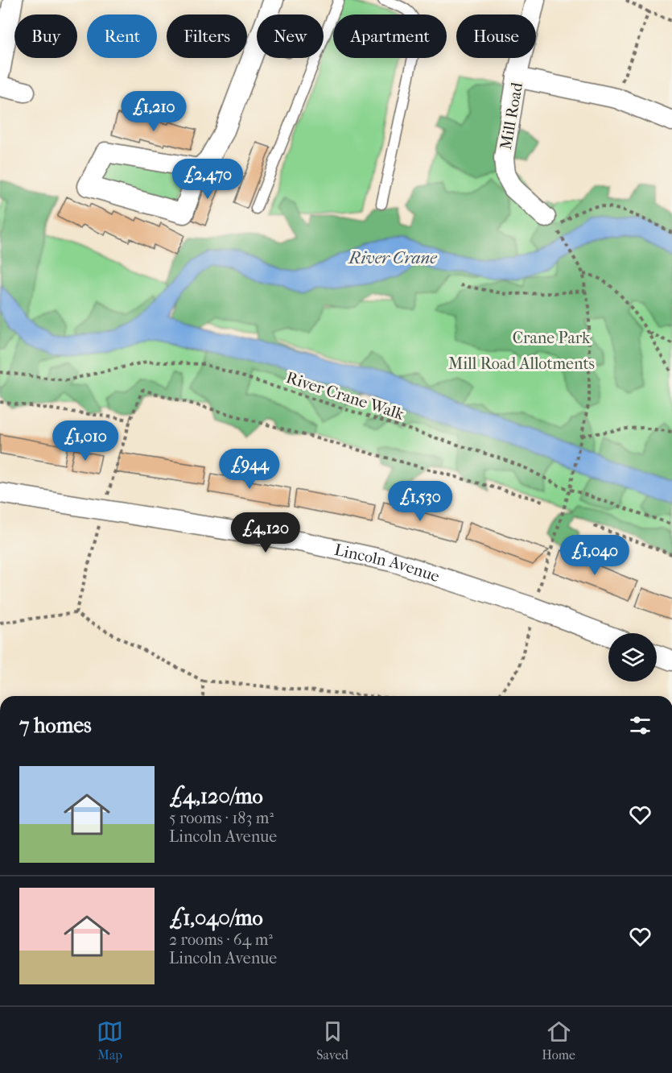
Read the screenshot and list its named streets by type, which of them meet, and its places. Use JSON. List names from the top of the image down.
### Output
{
  "streets": {
    "street": ["Mill Road", "Lincoln Avenue"],
    "path": ["River Crane Walk"]
  },
  "water": ["River Crane"],
  "parks": ["Crane Park", "Mill Road Allotments"],
  "page": {
    "chip": [
      "Buy",
      "Rent",
      "Filters",
      "New",
      "Apartment",
      "House"
    ],
    "price": [
      "£1,210",
      "£2,470",
      "£1,010",
      "£944",
      "£1,530",
      "£4,120",
      "£1,040"
    ],
    "heading": "7 homes",
    "list": [
      {
        "name": "£4,120/mo",
        "note": "5 rooms · 183 m² · Lincoln Avenue"
      },
      {
        "name": "£1,040/mo",
        "note": "2 rooms · 64 m² · Lincoln Avenue"
      }
    ],
    "tabs": ["Map", "Saved", "Home"]
  }
}
